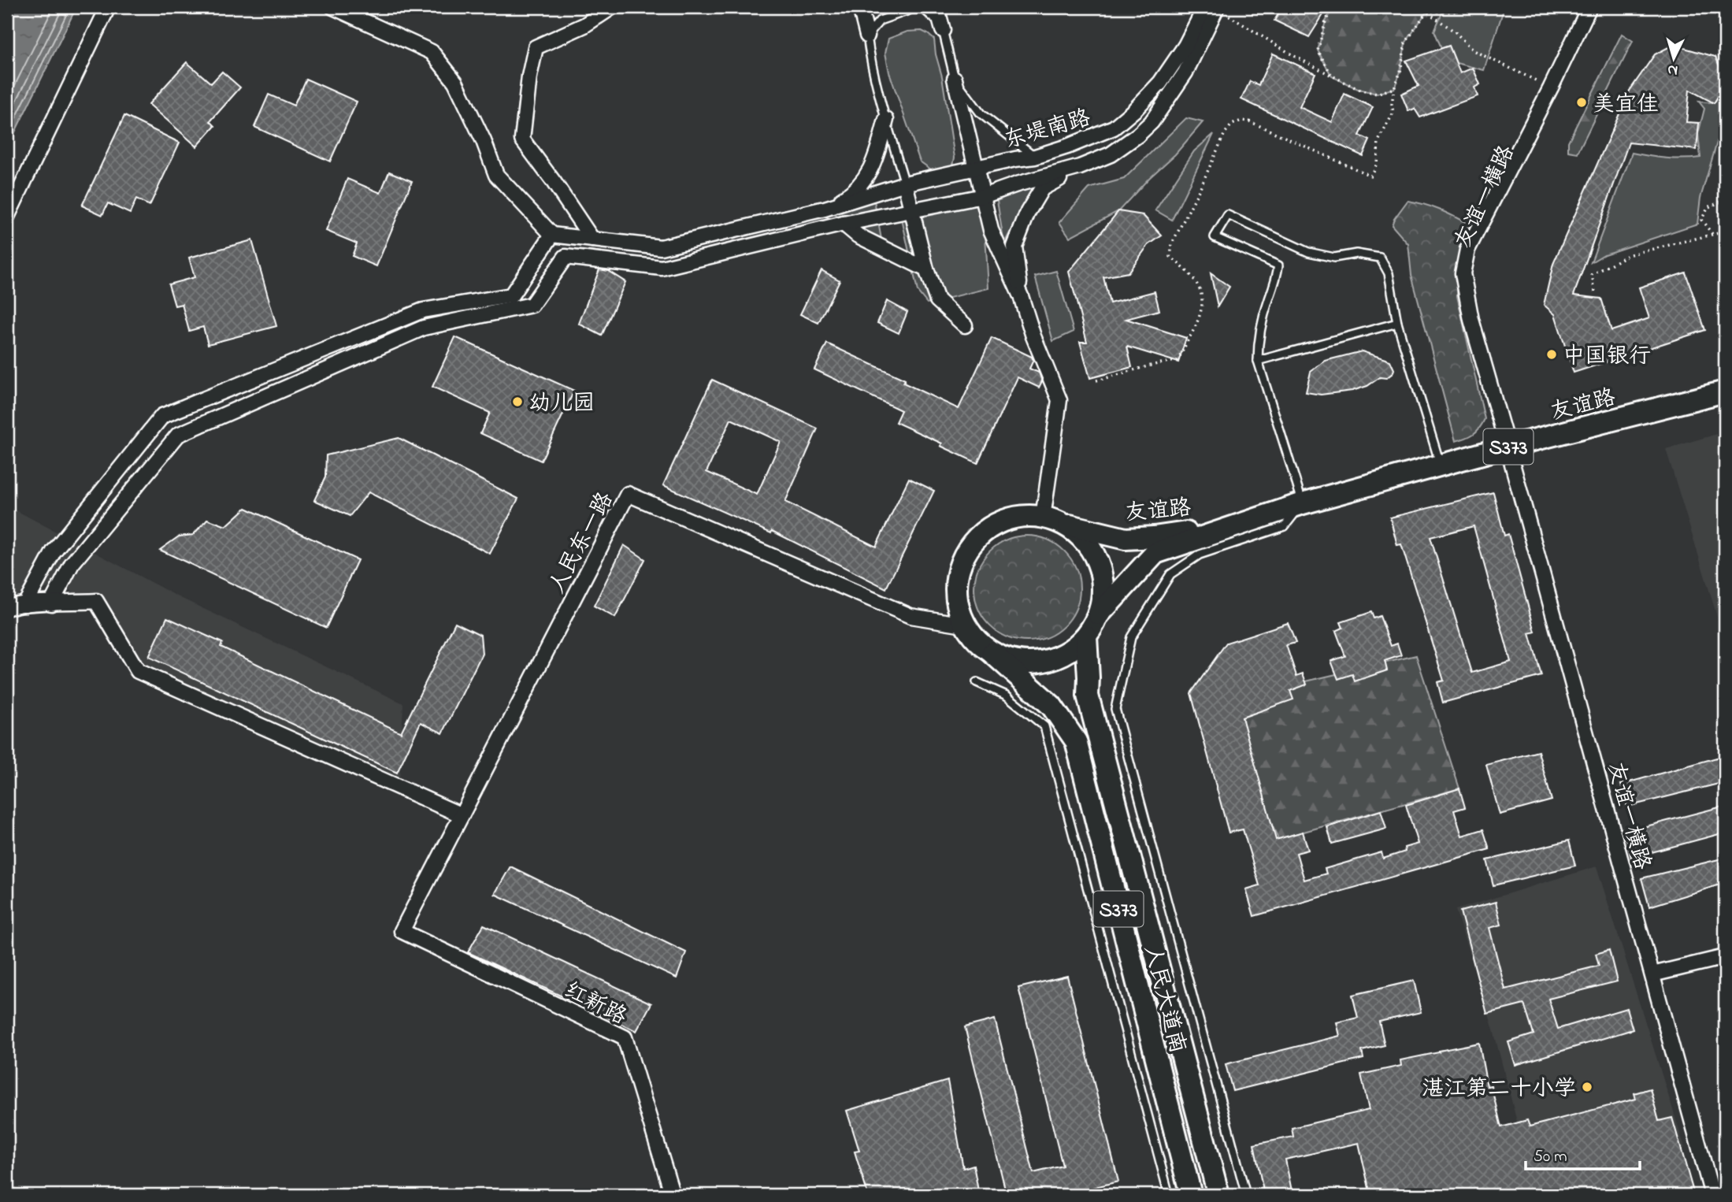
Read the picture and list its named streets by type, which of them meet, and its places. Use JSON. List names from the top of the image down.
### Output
{
  "streets": {
    "main road": ["友谊路", "S373", "人民大道南"],
    "street": [
      "东堤南路",
      "友谊一横路",
      "人民东一路",
      "红新路"
    ]
  },
  "crossings": [
    ["友谊一横路", "友谊路"],
    ["友谊路", "S373"],
    ["友谊路", "人民东一路"],
    ["友谊路", "人民大道南"],
    ["S373", "人民东一路"],
    ["S373", "人民大道南"],
    ["人民东一路", "人民大道南"],
    ["人民东一路", "红新路"]
  ],
  "places": [
    "美宜佳",
    "中国银行",
    "幼儿园",
    "湛江第二十小学"
  ],
  "scale_bar": "50 m",
  "north": "bottom"
}
